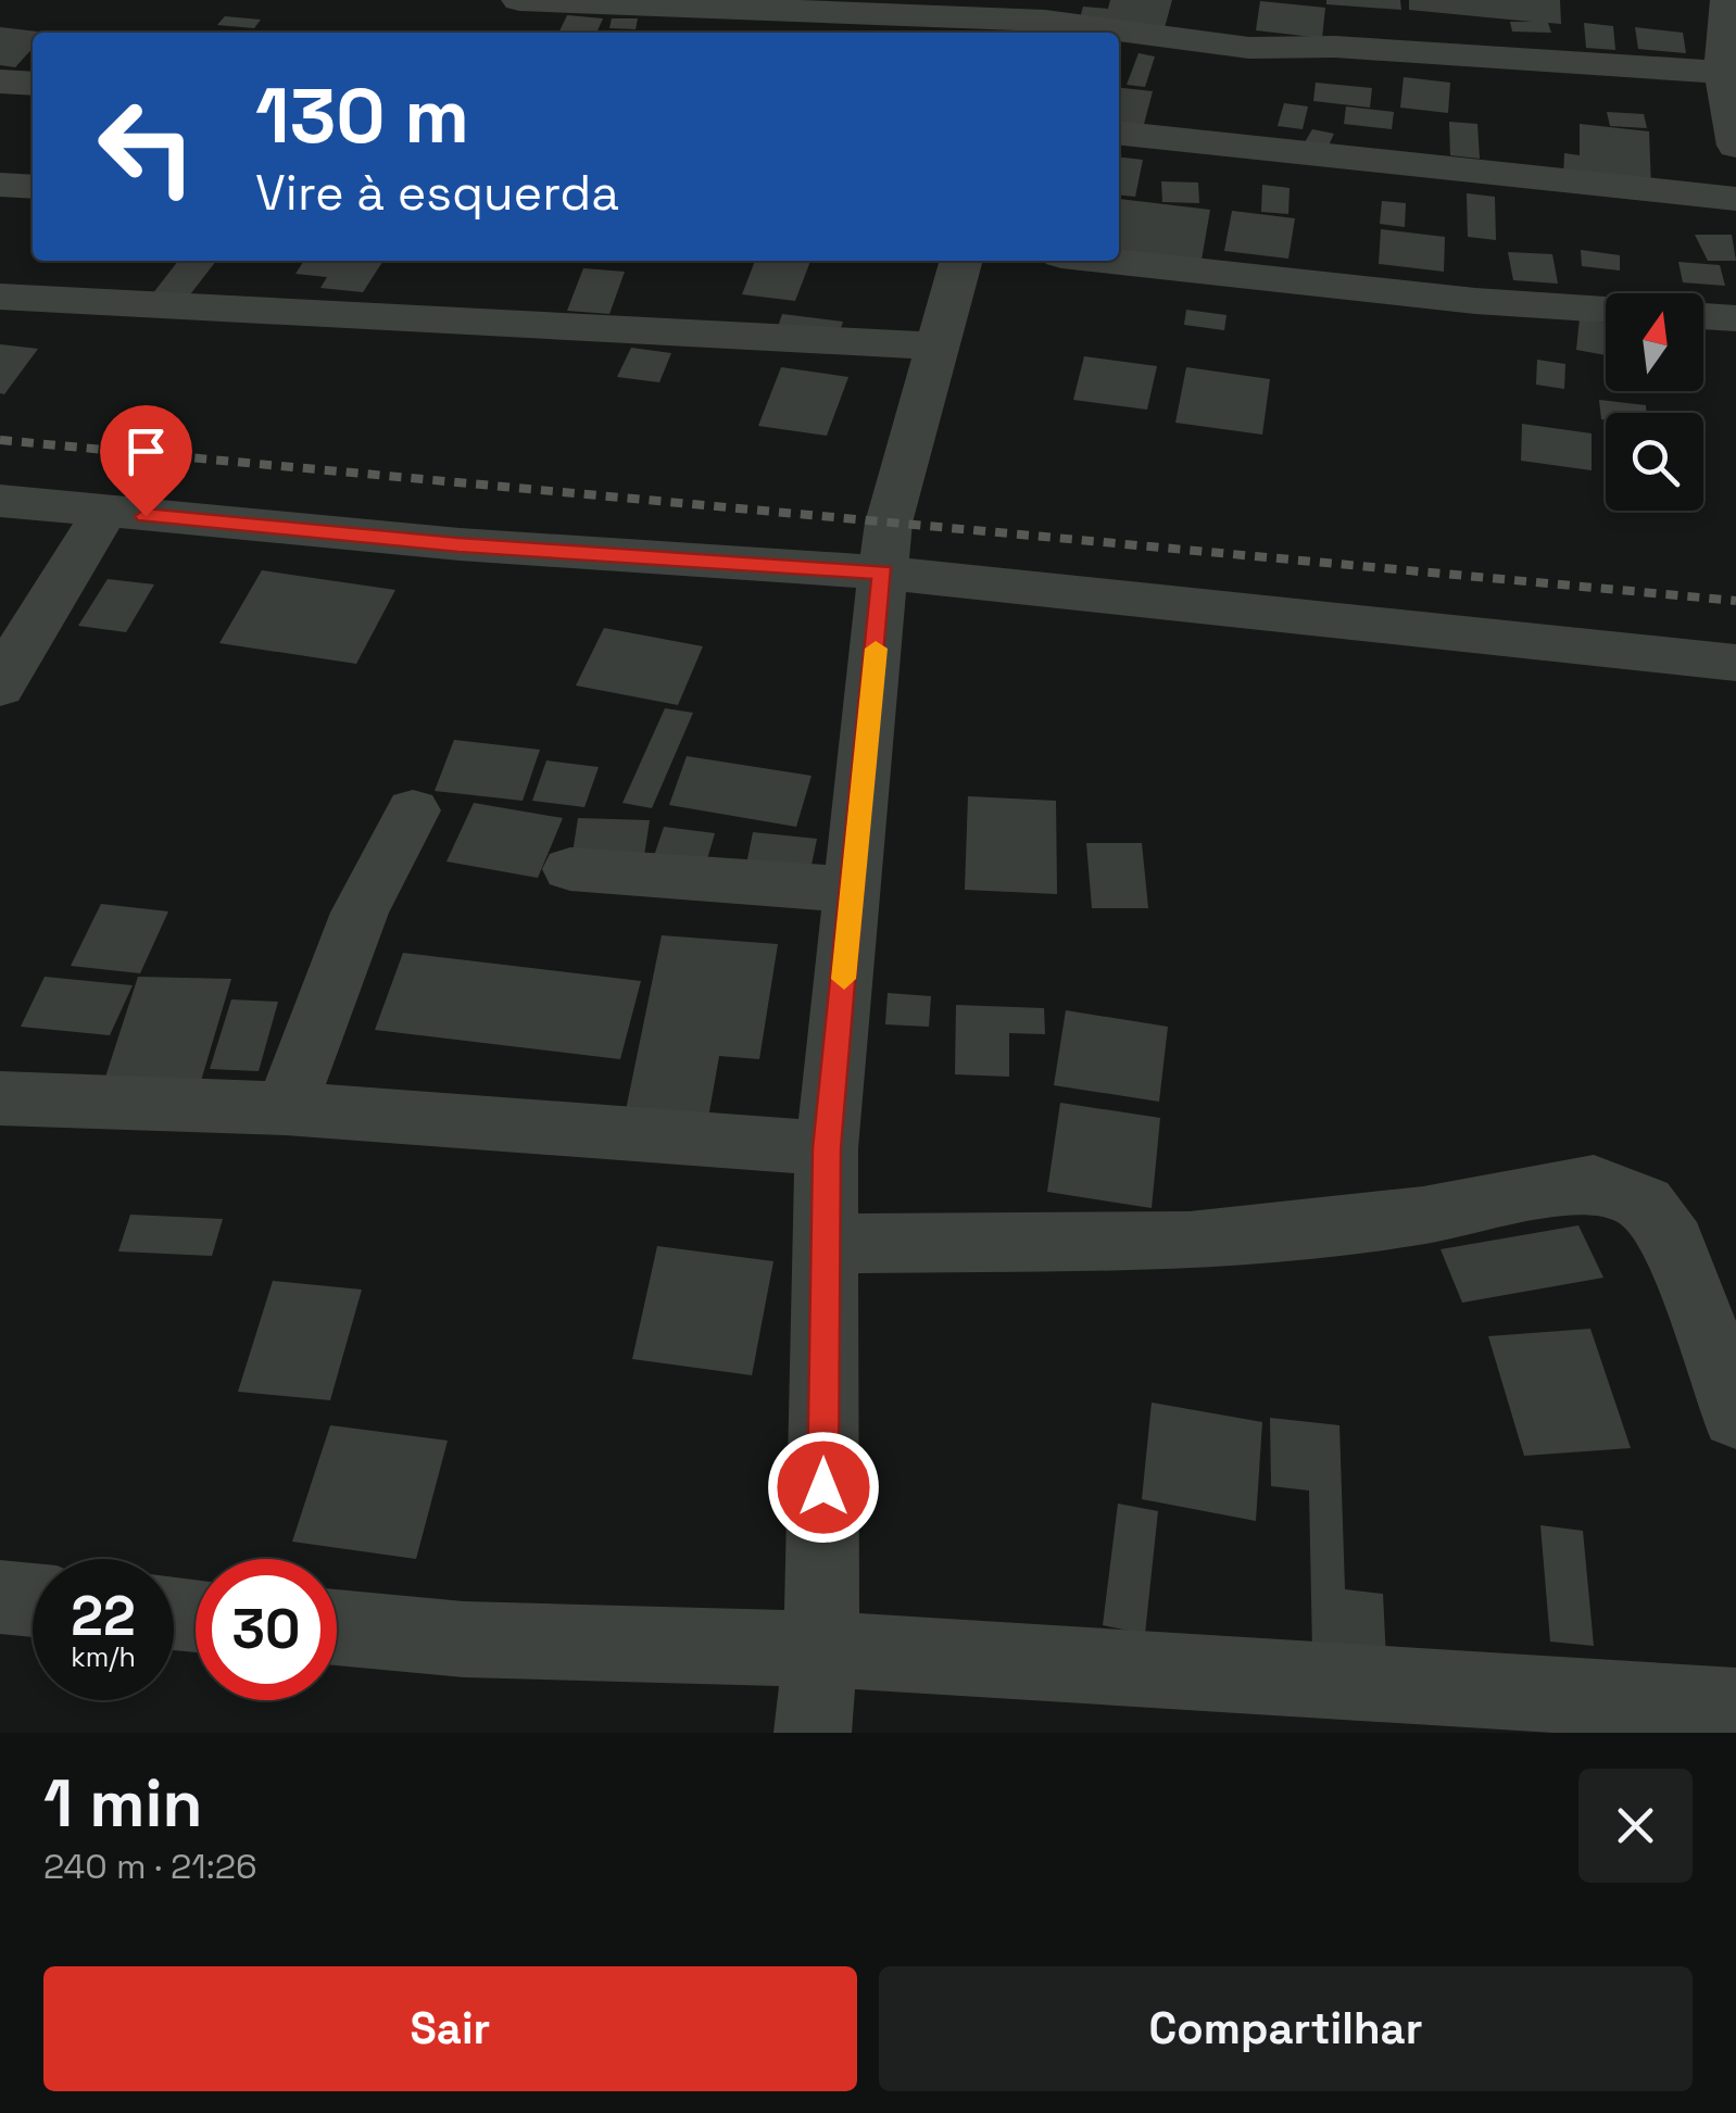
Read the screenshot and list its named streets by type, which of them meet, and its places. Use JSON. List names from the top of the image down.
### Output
{
  "north": "top",
  "page": {
    "turn": ["130 m", "Vire à esquerda"],
    "speed": "22 km/h",
    "limit": "30",
    "heading": ["1 min", "240 m · 21:26"],
    "buttons": ["Sair", "Compartilhar"]
  }
}
